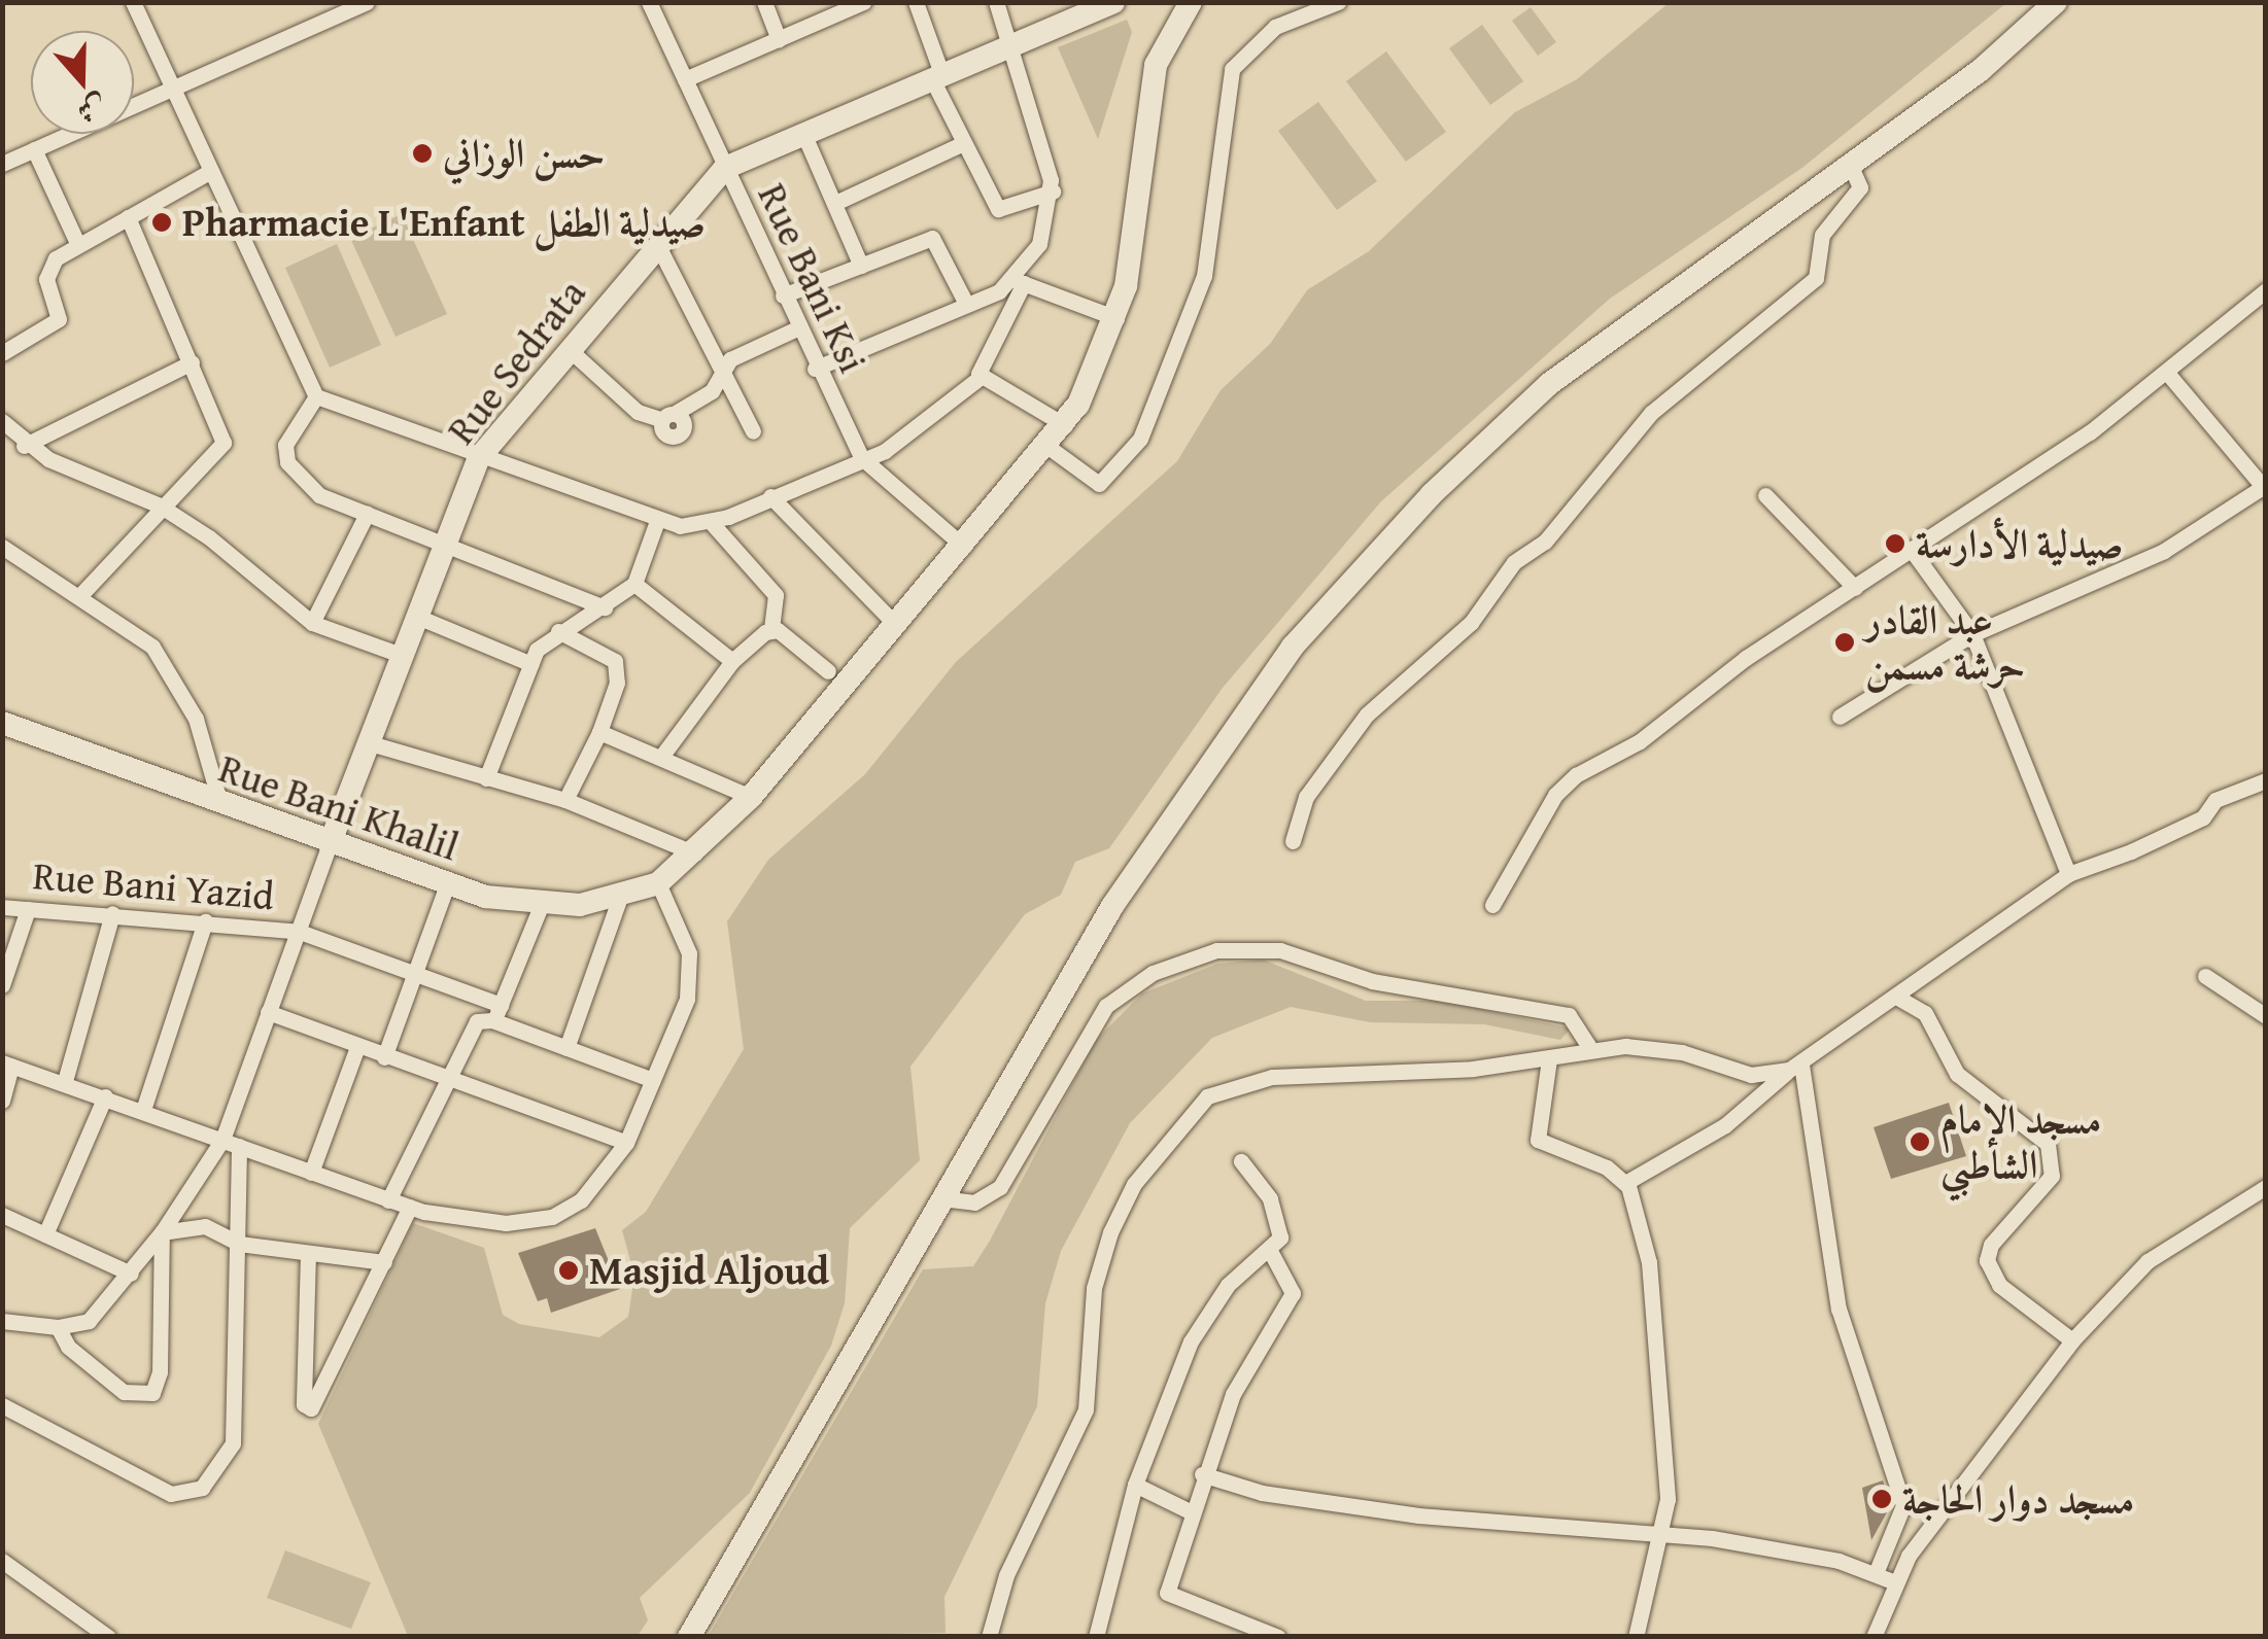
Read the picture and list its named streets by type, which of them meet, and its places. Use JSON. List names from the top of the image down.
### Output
{
  "streets": {
    "street": [
      "Rue Bani Ksi",
      "Rue Sedrata",
      "Rue Bani Khalil",
      "Rue Bani Yazid"
    ]
  },
  "crossings": [
    ["Rue Bani Ksi", "Rue Sedrata"],
    ["Rue Bani Ksi", "Rue Bani Khalil"],
    ["Rue Sedrata", "Rue Bani Khalil"],
    ["Rue Sedrata", "Rue Bani Yazid"]
  ],
  "places": [
    "حسن الوزاني",
    "Pharmacie L'Enfant صيدلية الطفل",
    "صيدلية الأدارسة",
    "عبد القادر حرشة مسمن",
    "مسجد الإمام الشاطبي",
    "Masjid Aljoud",
    "مسجد دوار الحاجة"
  ],
  "north": "bottom"
}
